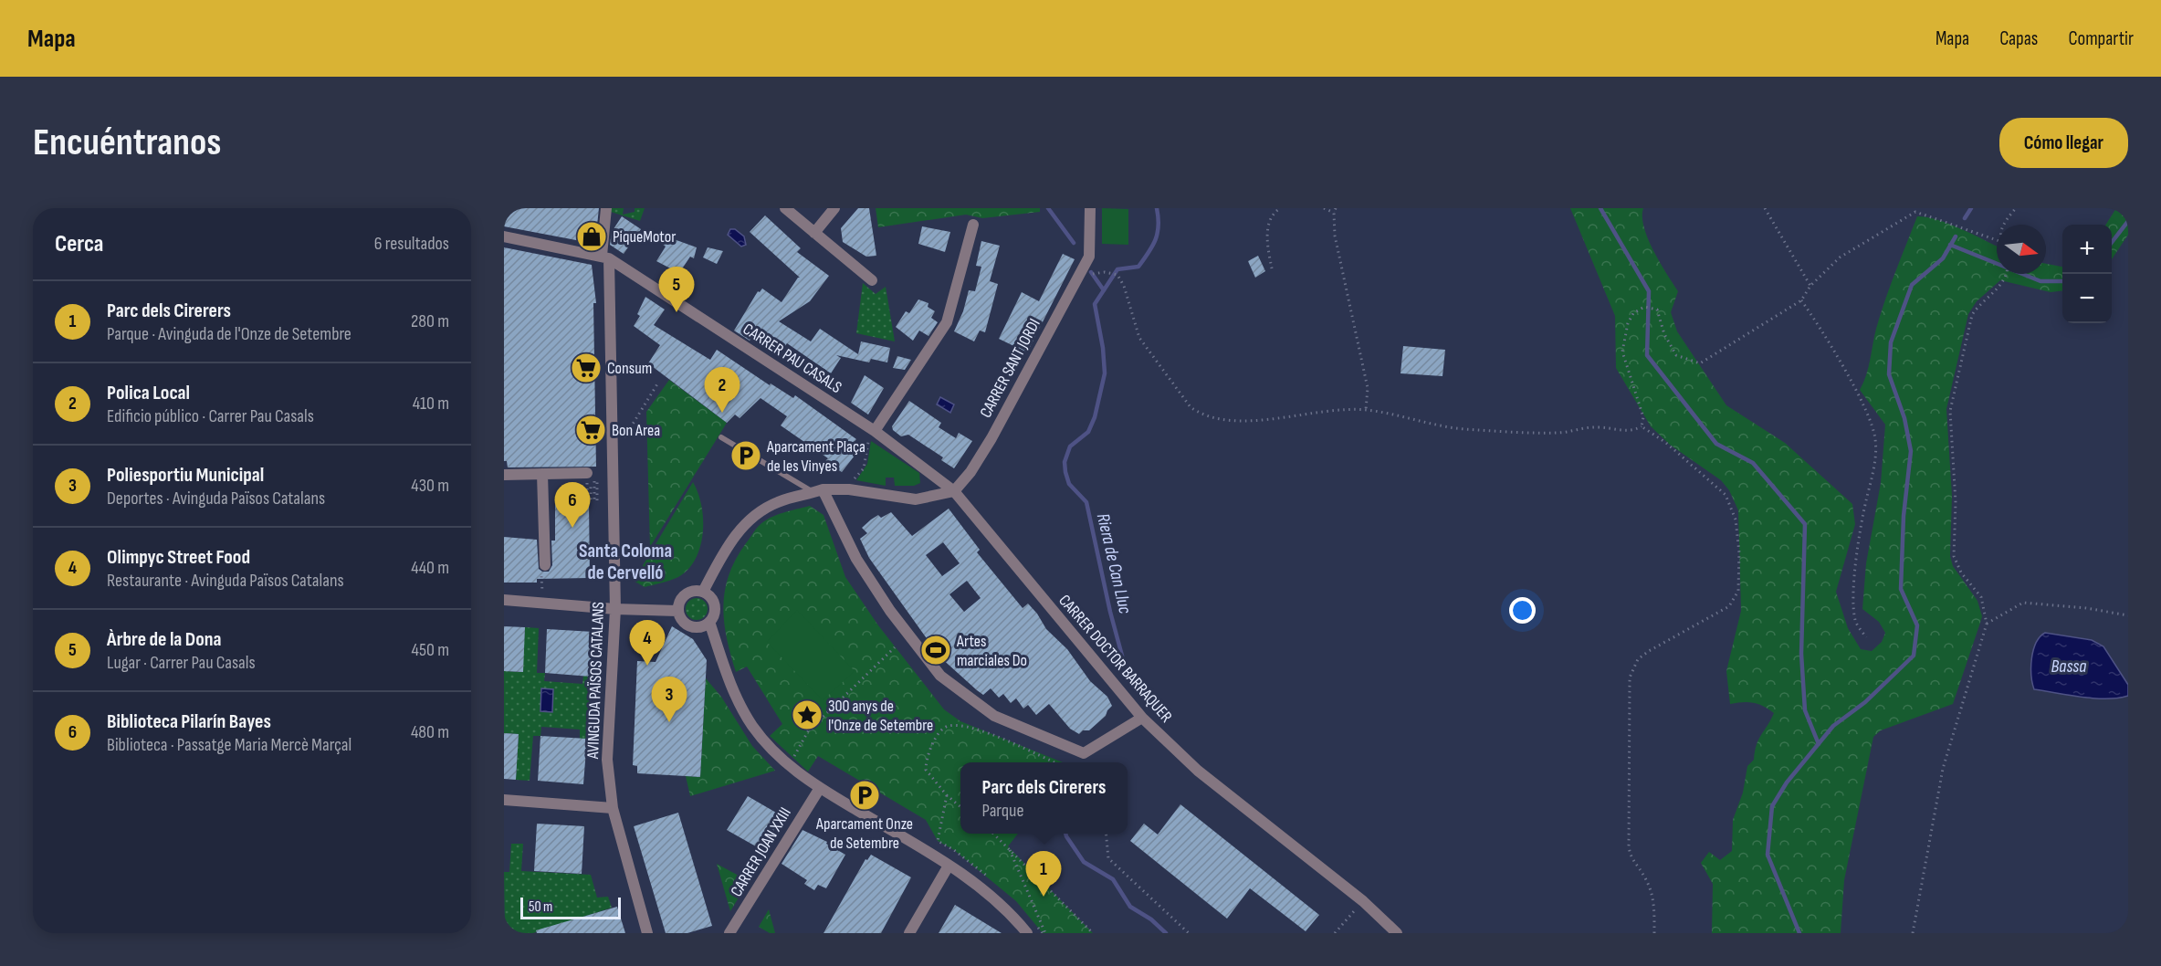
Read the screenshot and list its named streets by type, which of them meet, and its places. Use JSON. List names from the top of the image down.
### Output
{
  "streets": {
    "street": [
      "CARRER PAU CASALS",
      "CARRER SANT JORDI",
      "CARRER DOCTOR BARRAQUER",
      "AVINGUDA PAÏSOS CATALANS",
      "CARRER JOAN XXIII"
    ]
  },
  "crossings": [
    ["CARRER PAU CASALS", "CARRER SANT JORDI"],
    ["CARRER PAU CASALS", "CARRER DOCTOR BARRAQUER"],
    ["CARRER PAU CASALS", "AVINGUDA PAÏSOS CATALANS"],
    ["CARRER SANT JORDI", "CARRER DOCTOR BARRAQUER"]
  ],
  "districts": ["Santa Coloma de Cervelló"],
  "water": ["Riera de Can Lluc", "Bassa"],
  "places": {
    "shop": ["PiqueMotor"],
    "supermarket": ["Consum", "Bon Area"],
    "parking": ["Aparcament Plaça de les Vinyes", "Aparcament Onze de Setembre"],
    "sports": ["Artes marciales Do"],
    "place": ["300 anys de l'Onze de Setembre"]
  },
  "scale_bar": "50 m",
  "north": "right",
  "page": {
    "header": "Mapa",
    "nav": ["Mapa", "Capas", "Compartir"],
    "buttons": "Cómo llegar",
    "title": "Encuéntranos",
    "heading": ["Cerca", "6 resultados"],
    "map_buttons": ["+", "−"],
    "pins": [
      "5",
      "2",
      "6",
      "4",
      "3",
      "1"
    ],
    "list": [
      {
        "mark": "1",
        "name": "Parc dels Cirerers",
        "note": "Parque · Avinguda de l'Onze de Setembre",
        "value": "280 m"
      },
      {
        "mark": "2",
        "name": "Polica Local",
        "note": "Edificio público · Carrer Pau Casals",
        "value": "410 m"
      },
      {
        "mark": "3",
        "name": "Poliesportiu Municipal",
        "note": "Deportes · Avinguda Països Catalans",
        "value": "430 m"
      },
      {
        "mark": "4",
        "name": "Olimpyc Street Food",
        "note": "Restaurante · Avinguda Països Catalans",
        "value": "440 m"
      },
      {
        "mark": "5",
        "name": "Àrbre de la Dona",
        "note": "Lugar · Carrer Pau Casals",
        "value": "450 m"
      },
      {
        "mark": "6",
        "name": "Biblioteca Pilarín Bayes",
        "note": "Biblioteca · Passatge Maria Mercè Marçal",
        "value": "480 m"
      }
    ],
    "popup": ["Parc dels Cirerers", "Parque"],
    "scale": "50 m"
  }
}
